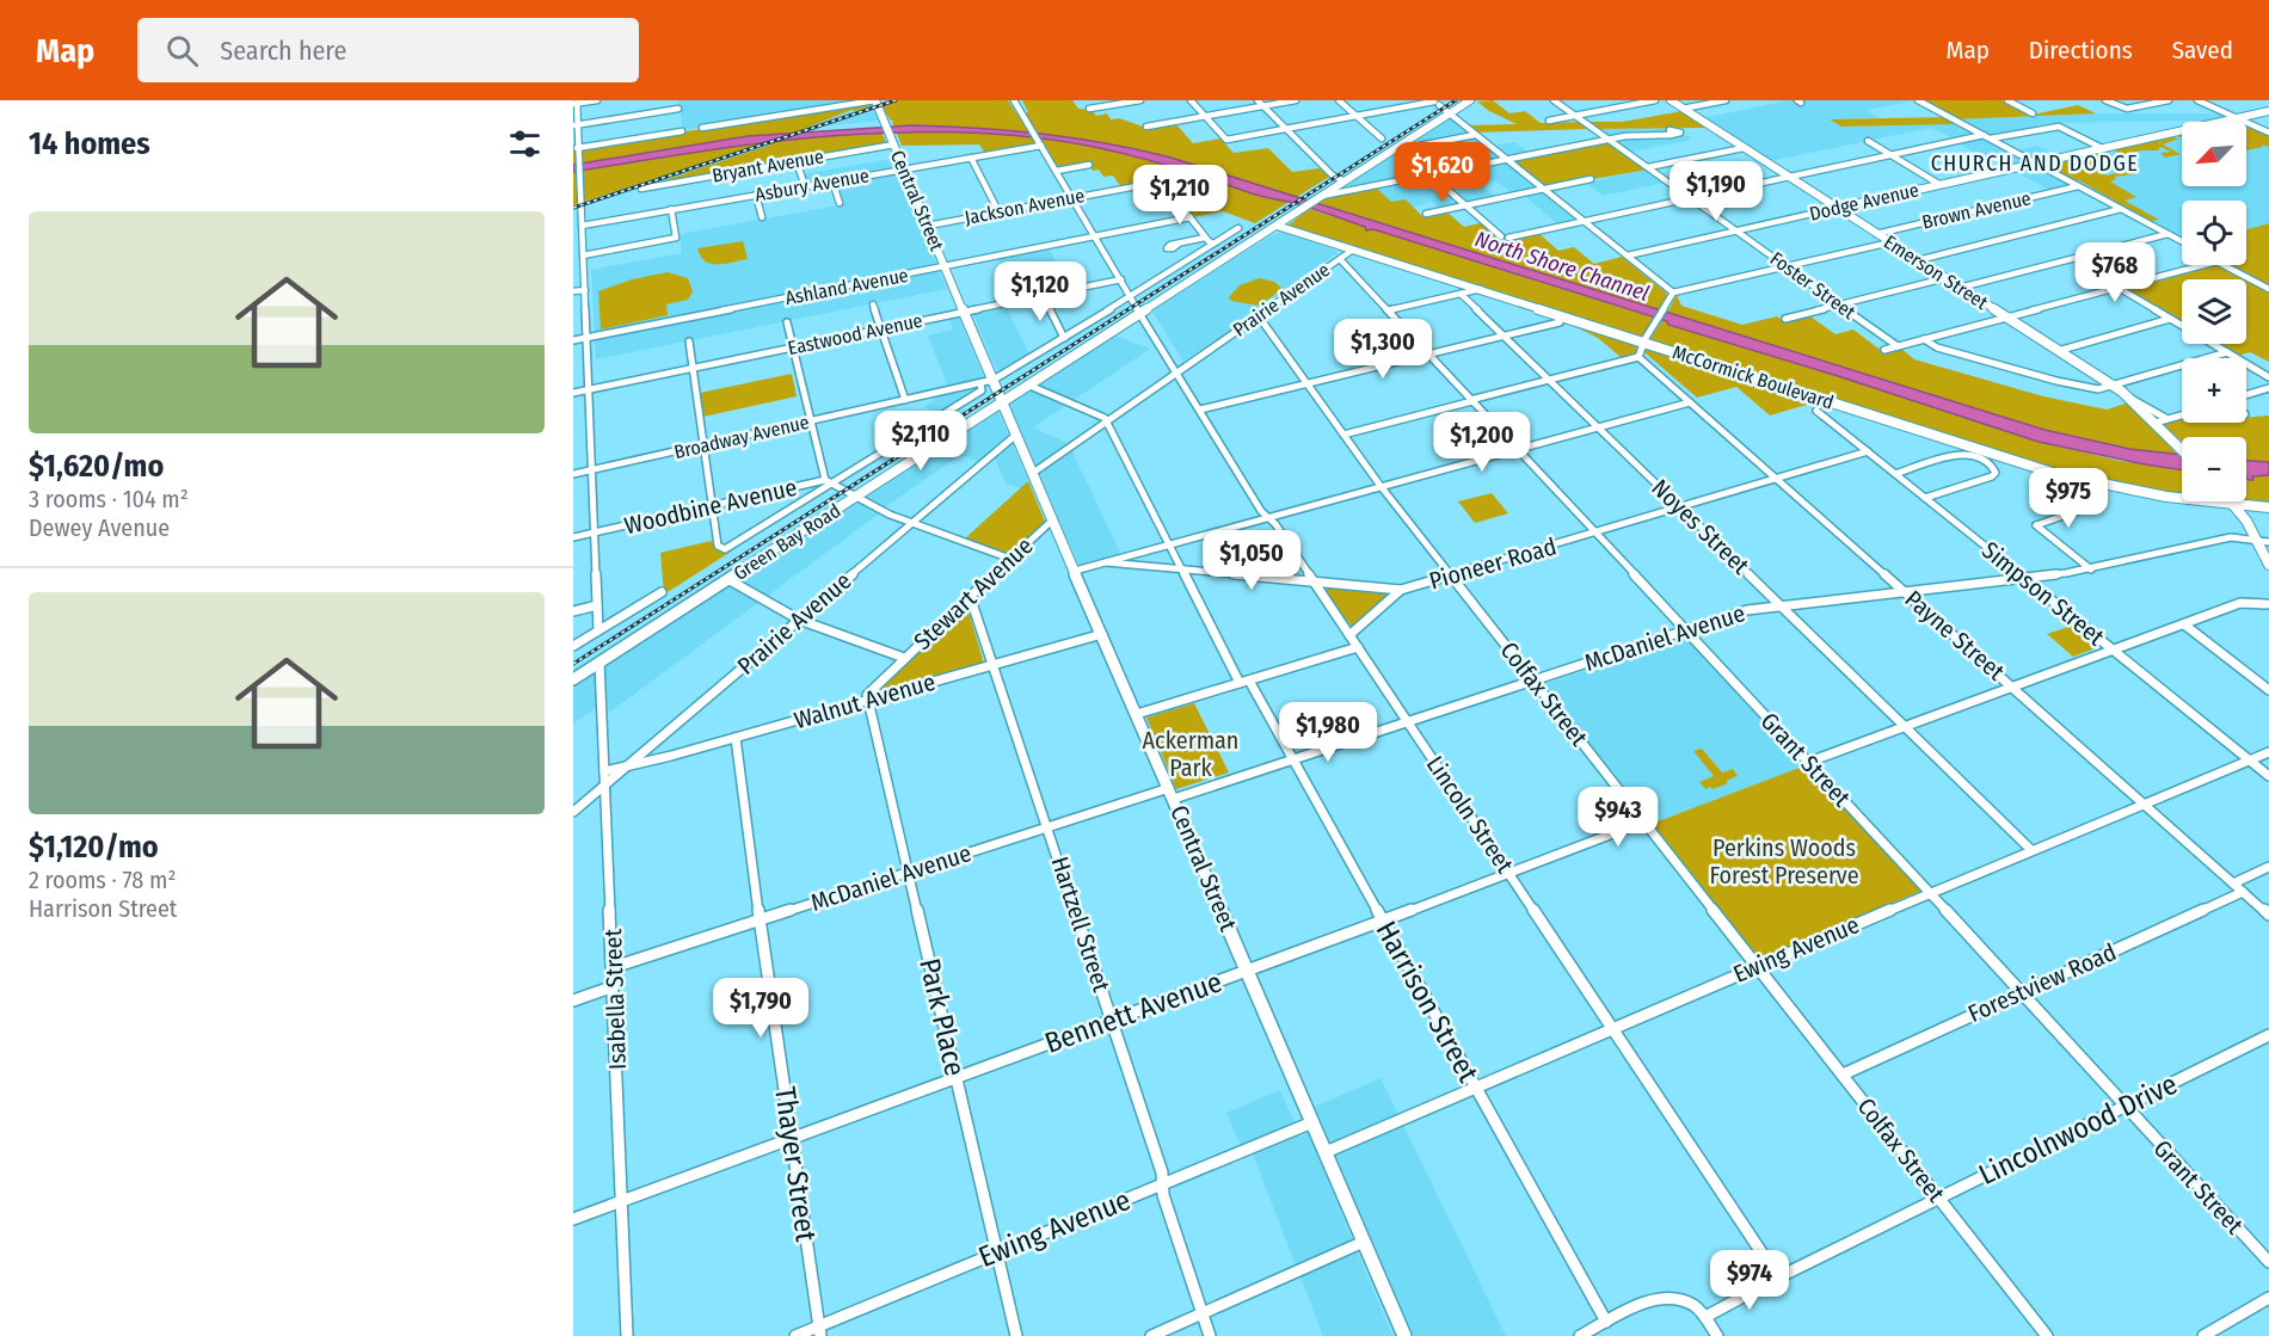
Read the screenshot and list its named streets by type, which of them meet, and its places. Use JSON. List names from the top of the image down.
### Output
{
  "streets": {
    "main road": [
      "Central Street",
      "Dodge Avenue",
      "Emerson Street",
      "McCormick Boulevard",
      "Green Bay Road"
    ],
    "street": [
      "Bryant Avenue",
      "Asbury Avenue",
      "Jackson Avenue",
      "Brown Avenue",
      "Foster Street",
      "Ashland Avenue",
      "Prairie Avenue",
      "Eastwood Avenue",
      "Broadway Avenue",
      "Woodbine Avenue",
      "Noyes Street",
      "Pioneer Road",
      "Stewart Avenue",
      "Simpson Street",
      "Payne Street",
      "McDaniel Avenue",
      "Colfax Street",
      "Walnut Avenue",
      "Grant Street",
      "Lincoln Street",
      "Hartzell Street",
      "Ewing Avenue",
      "Forestview Road",
      "Isabella Street",
      "Harrison Street",
      "Bennett Avenue",
      "Park Place",
      "Lincolnwood Drive",
      "Thayer Street"
    ]
  },
  "crossings": [
    ["Bryant Avenue", "Central Street"],
    ["Asbury Avenue", "Central Street"],
    ["Asbury Avenue", "Lincoln Street"],
    ["Central Street", "Jackson Avenue"],
    ["Central Street", "Ashland Avenue"],
    ["Central Street", "Prairie Avenue"],
    ["Central Street", "Eastwood Avenue"],
    ["Central Street", "Broadway Avenue"],
    ["Central Street", "Green Bay Road"],
    ["Central Street", "Stewart Avenue"],
    ["Central Street", "McDaniel Avenue"],
    ["Central Street", "Walnut Avenue"],
    ["Central Street", "Ewing Avenue"],
    ["Central Street", "Bennett Avenue"],
    ["Dodge Avenue", "Emerson Street"],
    ["Dodge Avenue", "Foster Street"],
    ["Jackson Avenue", "Ashland Avenue"],
    ["Jackson Avenue", "Lincoln Street"],
    ["Brown Avenue", "Emerson Street"],
    ["Ashland Avenue", "Lincoln Street"],
    ["Prairie Avenue", "McCormick Boulevard"],
    ["Prairie Avenue", "Colfax Street"],
    ["Prairie Avenue", "Walnut Avenue"],
    ["Prairie Avenue", "Grant Street"],
    ["Prairie Avenue", "Lincoln Street"],
    ["Prairie Avenue", "Isabella Street"],
    ["Eastwood Avenue", "Lincoln Street"],
    ["McCormick Boulevard", "Green Bay Road"],
    ["Broadway Avenue", "Lincoln Street"],
    ["Noyes Street", "Pioneer Road"],
    ["Noyes Street", "McDaniel Avenue"],
    ["Noyes Street", "Ewing Avenue"],
    ["Green Bay Road", "Lincoln Street"],
    ["Green Bay Road", "Isabella Street"],
    ["Pioneer Road", "Simpson Street"],
    ["Pioneer Road", "Payne Street"],
    ["Pioneer Road", "Colfax Street"],
    ["Pioneer Road", "Grant Street"],
    ["Pioneer Road", "Lincoln Street"],
    ["Stewart Avenue", "Walnut Avenue"],
    ["Stewart Avenue", "Hartzell Street"],
    ["Stewart Avenue", "Park Place"],
    ["Simpson Street", "McDaniel Avenue"],
    ["Simpson Street", "Ewing Avenue"],
    ["Payne Street", "McDaniel Avenue"],
    ["Payne Street", "Ewing Avenue"],
    ["Payne Street", "Forestview Road"],
    ["McDaniel Avenue", "Colfax Street"],
    ["McDaniel Avenue", "Grant Street"],
    ["McDaniel Avenue", "Lincoln Street"],
    ["McDaniel Avenue", "Hartzell Street"],
    ["McDaniel Avenue", "Isabella Street"],
    ["McDaniel Avenue", "Harrison Street"],
    ["McDaniel Avenue", "Park Place"],
    ["McDaniel Avenue", "Thayer Street"],
    ["Colfax Street", "Ewing Avenue"],
    ["Colfax Street", "Forestview Road"],
    ["Colfax Street", "Bennett Avenue"],
    ["Colfax Street", "Lincolnwood Drive"],
    ["Walnut Avenue", "Hartzell Street"],
    ["Walnut Avenue", "Park Place"],
    ["Walnut Avenue", "Thayer Street"],
    ["Grant Street", "Ewing Avenue"],
    ["Grant Street", "Forestview Road"],
    ["Grant Street", "Lincolnwood Drive"],
    ["Lincoln Street", "Ewing Avenue"],
    ["Lincoln Street", "Bennett Avenue"],
    ["Lincoln Street", "Lincolnwood Drive"],
    ["Hartzell Street", "Ewing Avenue"],
    ["Hartzell Street", "Bennett Avenue"],
    ["Ewing Avenue", "Harrison Street"],
    ["Ewing Avenue", "Park Place"],
    ["Ewing Avenue", "Thayer Street"],
    ["Isabella Street", "Bennett Avenue"],
    ["Harrison Street", "Bennett Avenue"],
    ["Bennett Avenue", "Park Place"],
    ["Bennett Avenue", "Thayer Street"]
  ],
  "districts": ["CHURCH AND DODGE"],
  "water": ["North Shore Channel"],
  "parks": ["Ackerman Park", "Perkins Woods Forest Preserve"],
  "north": "bottom left",
  "page": {
    "header": "Map",
    "search": "Search here",
    "nav": ["Map", "Directions", "Saved"],
    "heading": "14 homes",
    "map_buttons": ["+", "−"],
    "price": [
      "$1,620",
      "$1,190",
      "$1,210",
      "$768",
      "$1,120",
      "$1,300",
      "$2,110",
      "$1,200",
      "$975",
      "$1,050",
      "$1,980",
      "$943",
      "$1,790",
      "$974"
    ],
    "list": [
      {
        "name": "$1,620/mo",
        "note": "3 rooms · 104 m² · Dewey Avenue"
      },
      {
        "name": "$1,120/mo",
        "note": "2 rooms · 78 m² · Harrison Street"
      }
    ]
  }
}
